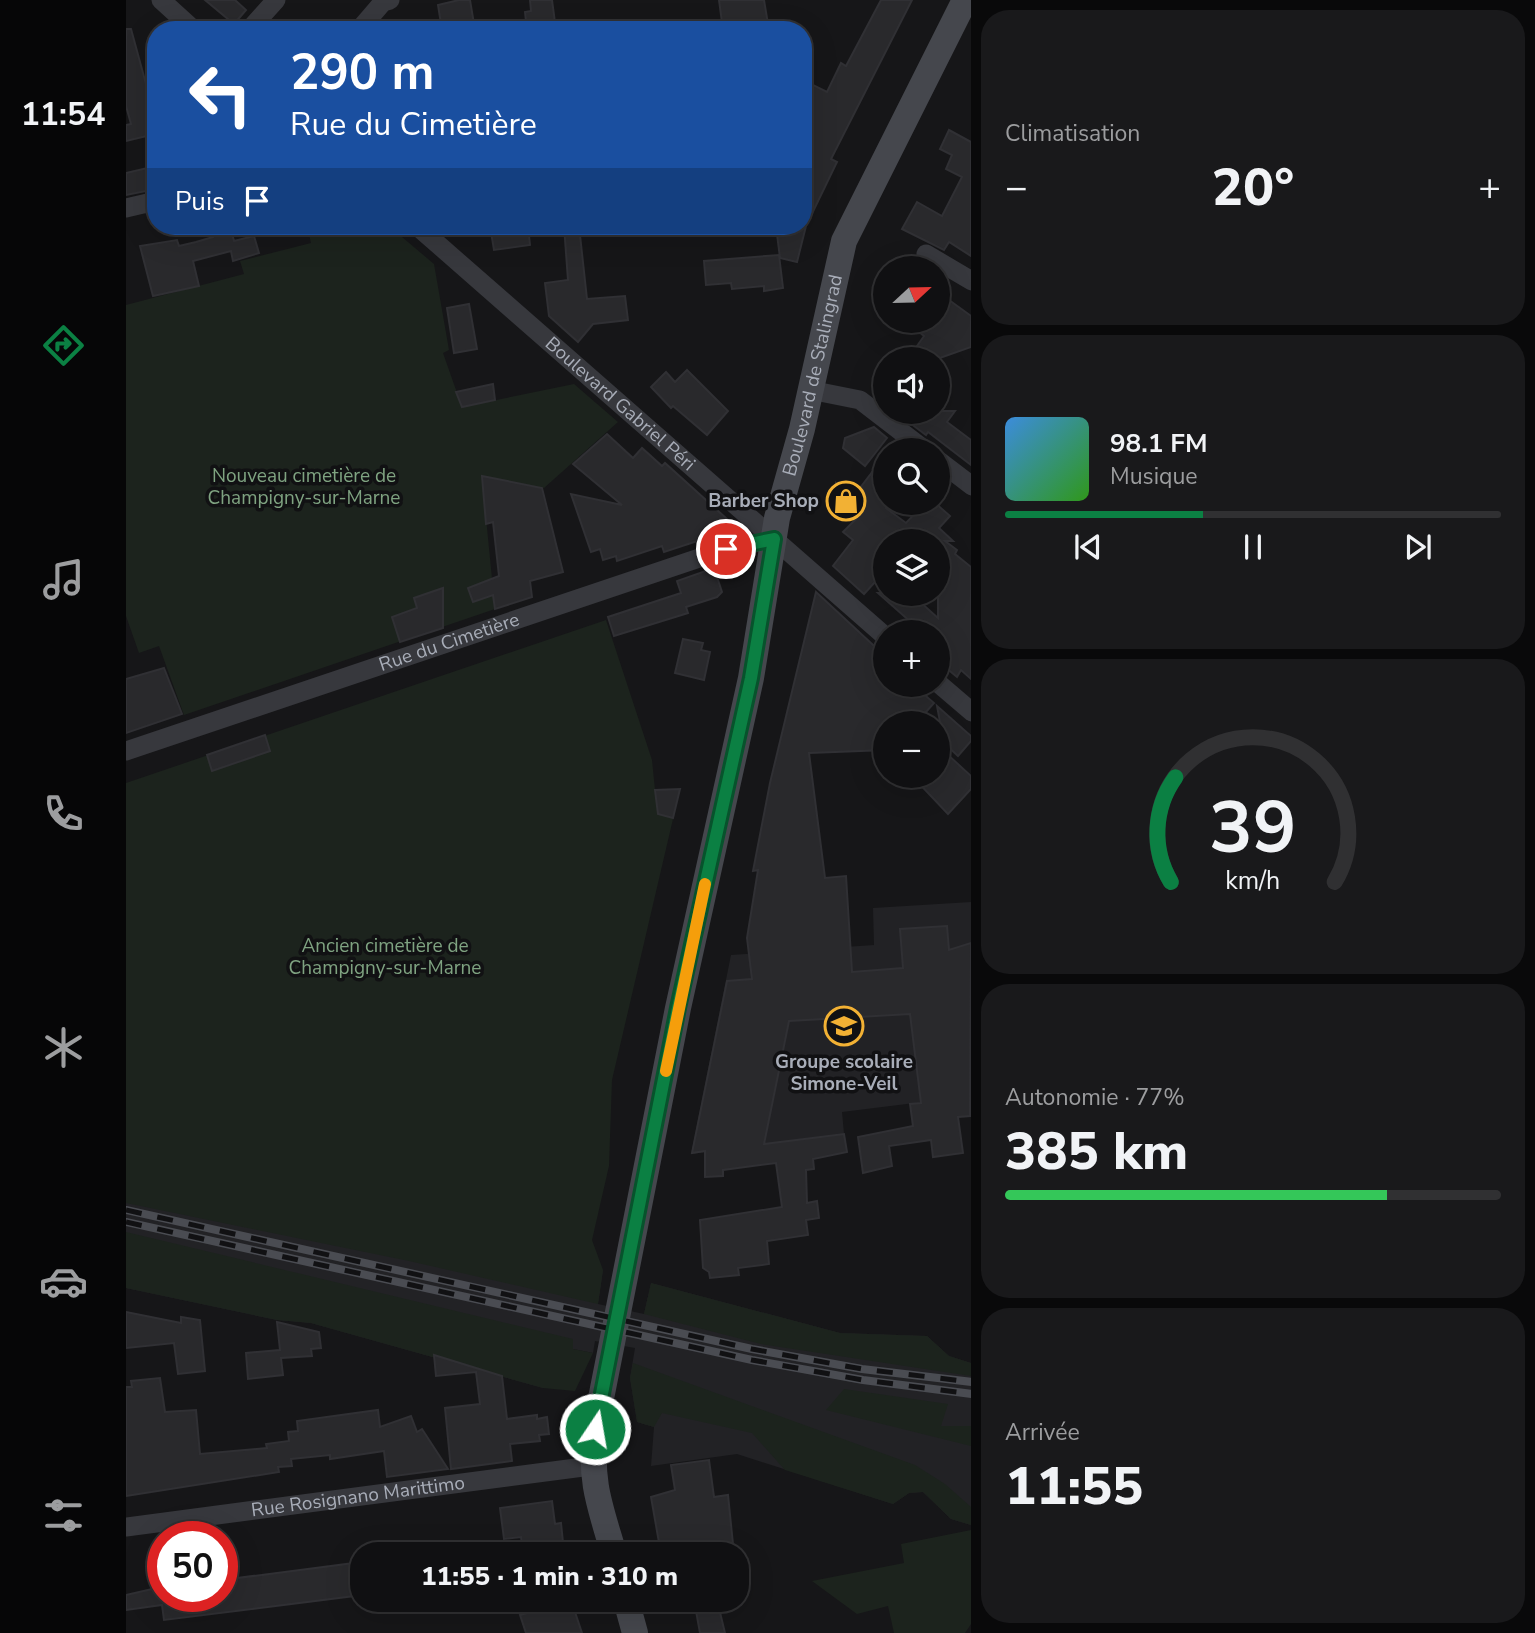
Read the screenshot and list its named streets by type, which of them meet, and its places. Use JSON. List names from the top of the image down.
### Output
{
  "streets": {
    "main road": ["Boulevard de Stalingrad"],
    "street": ["Boulevard Gabriel Péri", "Rue du Cimetière", "Rue Rosignano Marittimo"]
  },
  "crossings": [
    ["Boulevard de Stalingrad", "Boulevard Gabriel Péri"],
    ["Boulevard de Stalingrad", "Rue du Cimetière"],
    ["Boulevard de Stalingrad", "Rue Rosignano Marittimo"],
    ["Boulevard Gabriel Péri", "Rue du Cimetière"]
  ],
  "parks": ["Nouveau cimetière de Champigny-sur-Marne", "Ancien cimetière de Champigny-sur-Marne"],
  "places": {
    "shop": ["Barber Shop"],
    "school or university": ["Groupe scolaire Simone-Veil"]
  },
  "north": "right",
  "page": {
    "tabs": "11:54",
    "tile": [
      "Climatisation",
      ["Autonomie · 77%", "385 km"],
      ["Arrivée", "11:55"]
    ],
    "turn": ["290 m", "Rue du Cimetière"],
    "heat": ["−", "20°", "+"],
    "then": "Puis",
    "map_buttons": ["+", "−"],
    "song": ["98.1 FM", "Musique"],
    "limit": "50",
    "trip": "11:55 · 1 min · 310 m",
    "gauge": ["39", "km/h"]
  }
}
